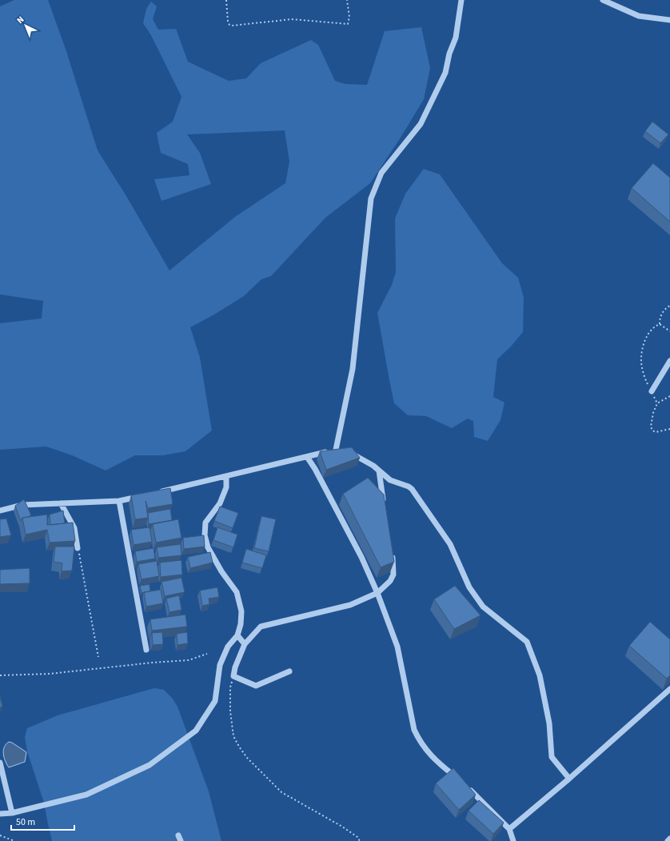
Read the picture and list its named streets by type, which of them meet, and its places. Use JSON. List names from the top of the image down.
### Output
{
  "scale_bar": "50 m",
  "north": "top left"
}
